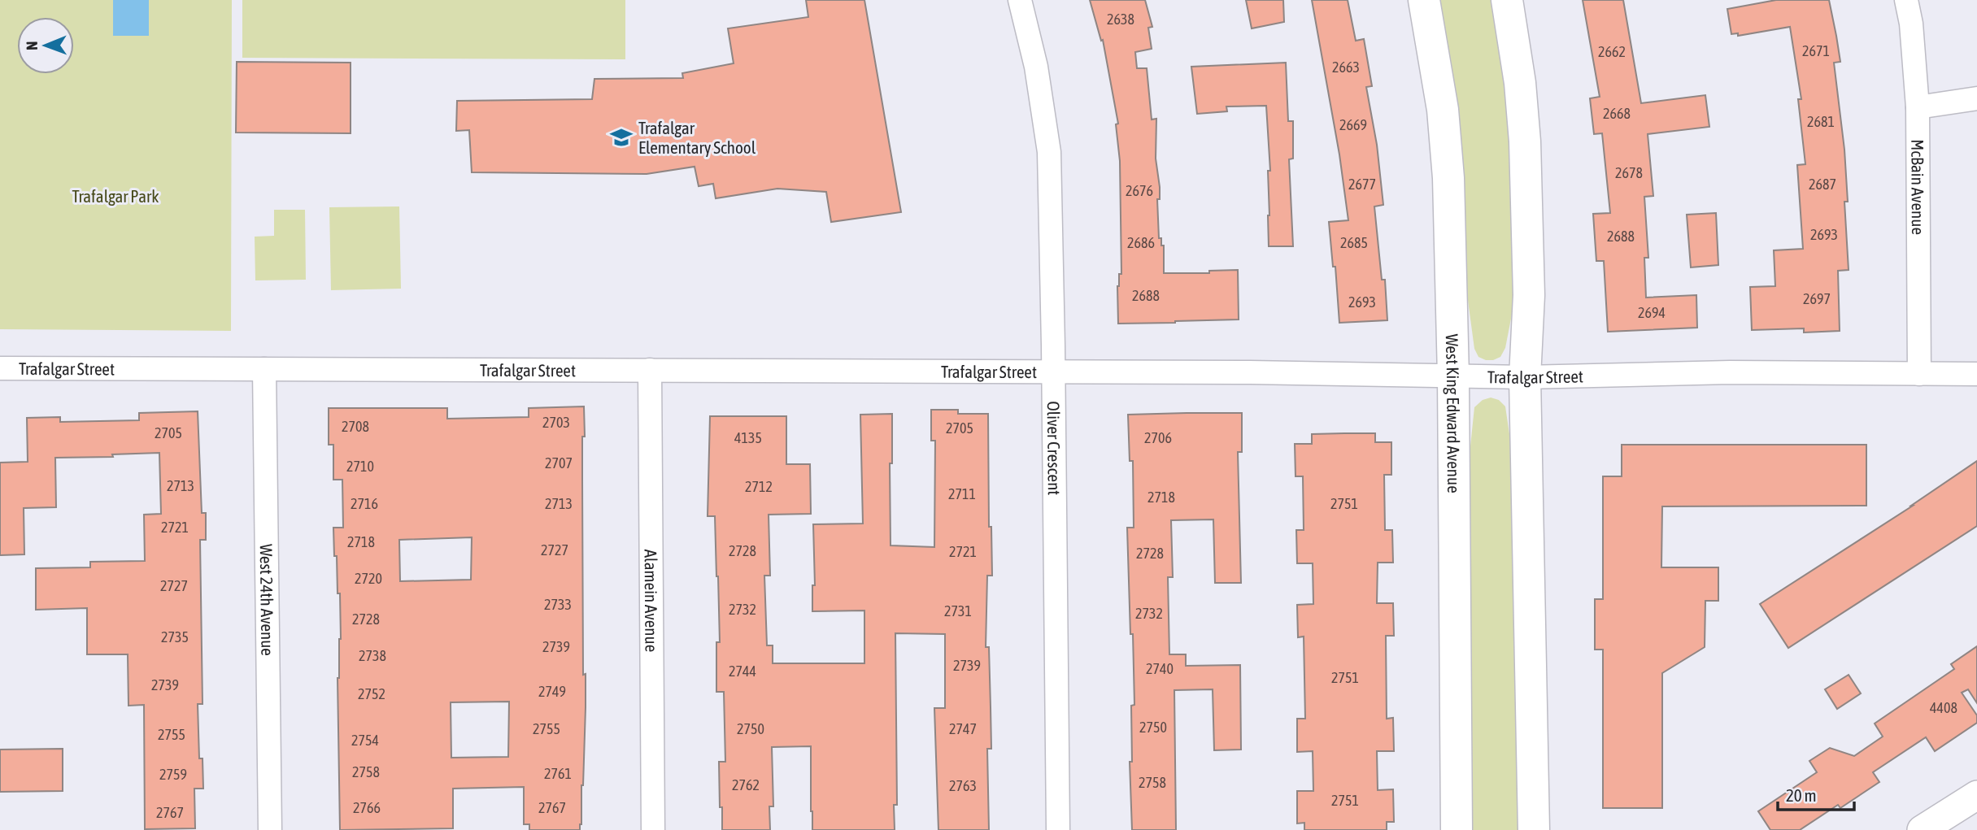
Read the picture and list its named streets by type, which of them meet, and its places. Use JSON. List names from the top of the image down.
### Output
{
  "streets": {
    "main road": ["West King Edward Avenue"],
    "street": [
      "McBain Avenue",
      "Trafalgar Street",
      "Oliver Crescent",
      "West 24th Avenue",
      "Alamein Avenue"
    ]
  },
  "crossings": [
    ["McBain Avenue", "Trafalgar Street"],
    ["Trafalgar Street", "West King Edward Avenue"],
    ["Trafalgar Street", "Oliver Crescent"],
    ["Trafalgar Street", "West 24th Avenue"],
    ["Trafalgar Street", "Alamein Avenue"]
  ],
  "parks": ["Trafalgar Park"],
  "places": {
    "school or university": ["Trafalgar Elementary School"]
  },
  "house_numbers": [
    "2638",
    "2671",
    "2662",
    "2663",
    "2668",
    "2681",
    "2669",
    "2678",
    "2677",
    "2687",
    "2676",
    "2693",
    "2688",
    "2686",
    "2685",
    "2688",
    "2697",
    "2693",
    "2694",
    "2703",
    "2708",
    "2705",
    "2705",
    "4135",
    "2706",
    "2707",
    "2710",
    "2713",
    "2712",
    "2711",
    "2718",
    "2716",
    "2713",
    "2751",
    "2721",
    "2718",
    "2727",
    "2728",
    "2721",
    "2728",
    "2720",
    "2727",
    "2733",
    "2732",
    "2731",
    "2732",
    "2728",
    "2735",
    "2739",
    "2738",
    "2739",
    "2740",
    "2744",
    "2751",
    "2739",
    "2749",
    "2752",
    "4408",
    "2750",
    "2755",
    "2750",
    "2747",
    "2755",
    "2754",
    "2758",
    "2761",
    "2759",
    "2758",
    "2762",
    "2763",
    "2751",
    "2766",
    "2767",
    "2767"
  ],
  "scale_bar": "20 m",
  "north": "left"
}
